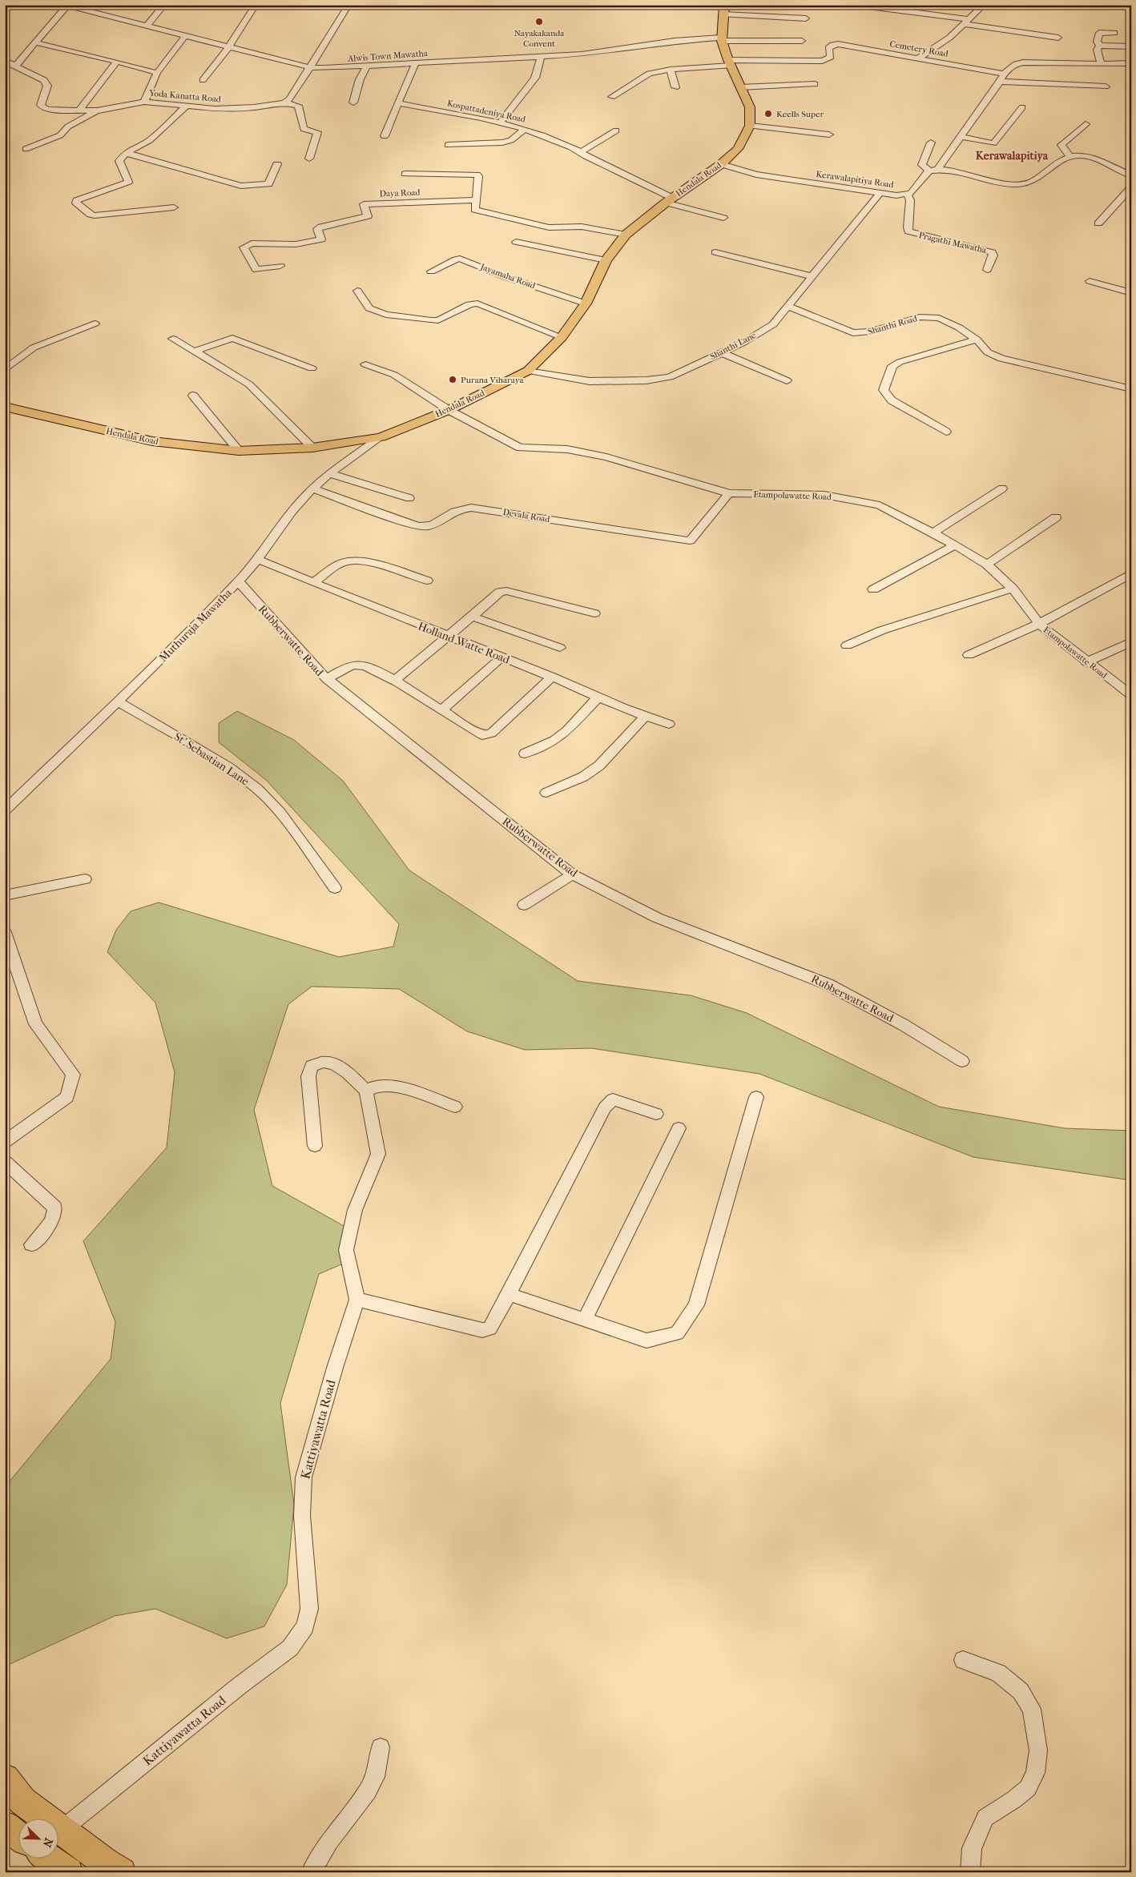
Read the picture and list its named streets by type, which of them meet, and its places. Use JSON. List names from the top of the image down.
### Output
{
  "streets": {
    "main road": ["Hendala Road"],
    "street": [
      "Cemetery Road",
      "Alwis Town Mawatha",
      "Yoda Kanatta Road",
      "Kospattadeniya Road",
      "Kerawalapitiya Road",
      "Daya Road",
      "Pragathi Mawatha",
      "Jayamaha Road",
      "Shanthi Road",
      "Shanthi Lane",
      "Etampolawatte Road",
      "Devala Road",
      "Muthuraja Mawatha",
      "Rubberwatte Road",
      "Holland Watte Road",
      "St' Sebastian Lane",
      "Kattiyawatta Road"
    ]
  },
  "crossings": [
    ["Cemetery Road", "Hendala Road"],
    ["Alwis Town Mawatha", "Hendala Road"],
    ["Kospattadeniya Road", "Hendala Road"],
    ["Hendala Road", "Kerawalapitiya Road"],
    ["Hendala Road", "Jayamaha Road"],
    ["Hendala Road", "Shanthi Lane"],
    ["Hendala Road", "Etampolawatte Road"],
    ["Hendala Road", "Muthuraja Mawatha"],
    ["Kerawalapitiya Road", "Pragathi Mawatha"],
    ["Kerawalapitiya Road", "Shanthi Lane"],
    ["Shanthi Road", "Shanthi Lane"],
    ["Etampolawatte Road", "Devala Road"],
    ["Devala Road", "Muthuraja Mawatha"],
    ["Muthuraja Mawatha", "Rubberwatte Road"],
    ["Muthuraja Mawatha", "Holland Watte Road"],
    ["Muthuraja Mawatha", "St' Sebastian Lane"]
  ],
  "districts": ["Kerawalapitiya"],
  "places": ["Nayakakanda Convent", "Keells Super", "Purana Viharaya"],
  "north": "bottom right"
}
